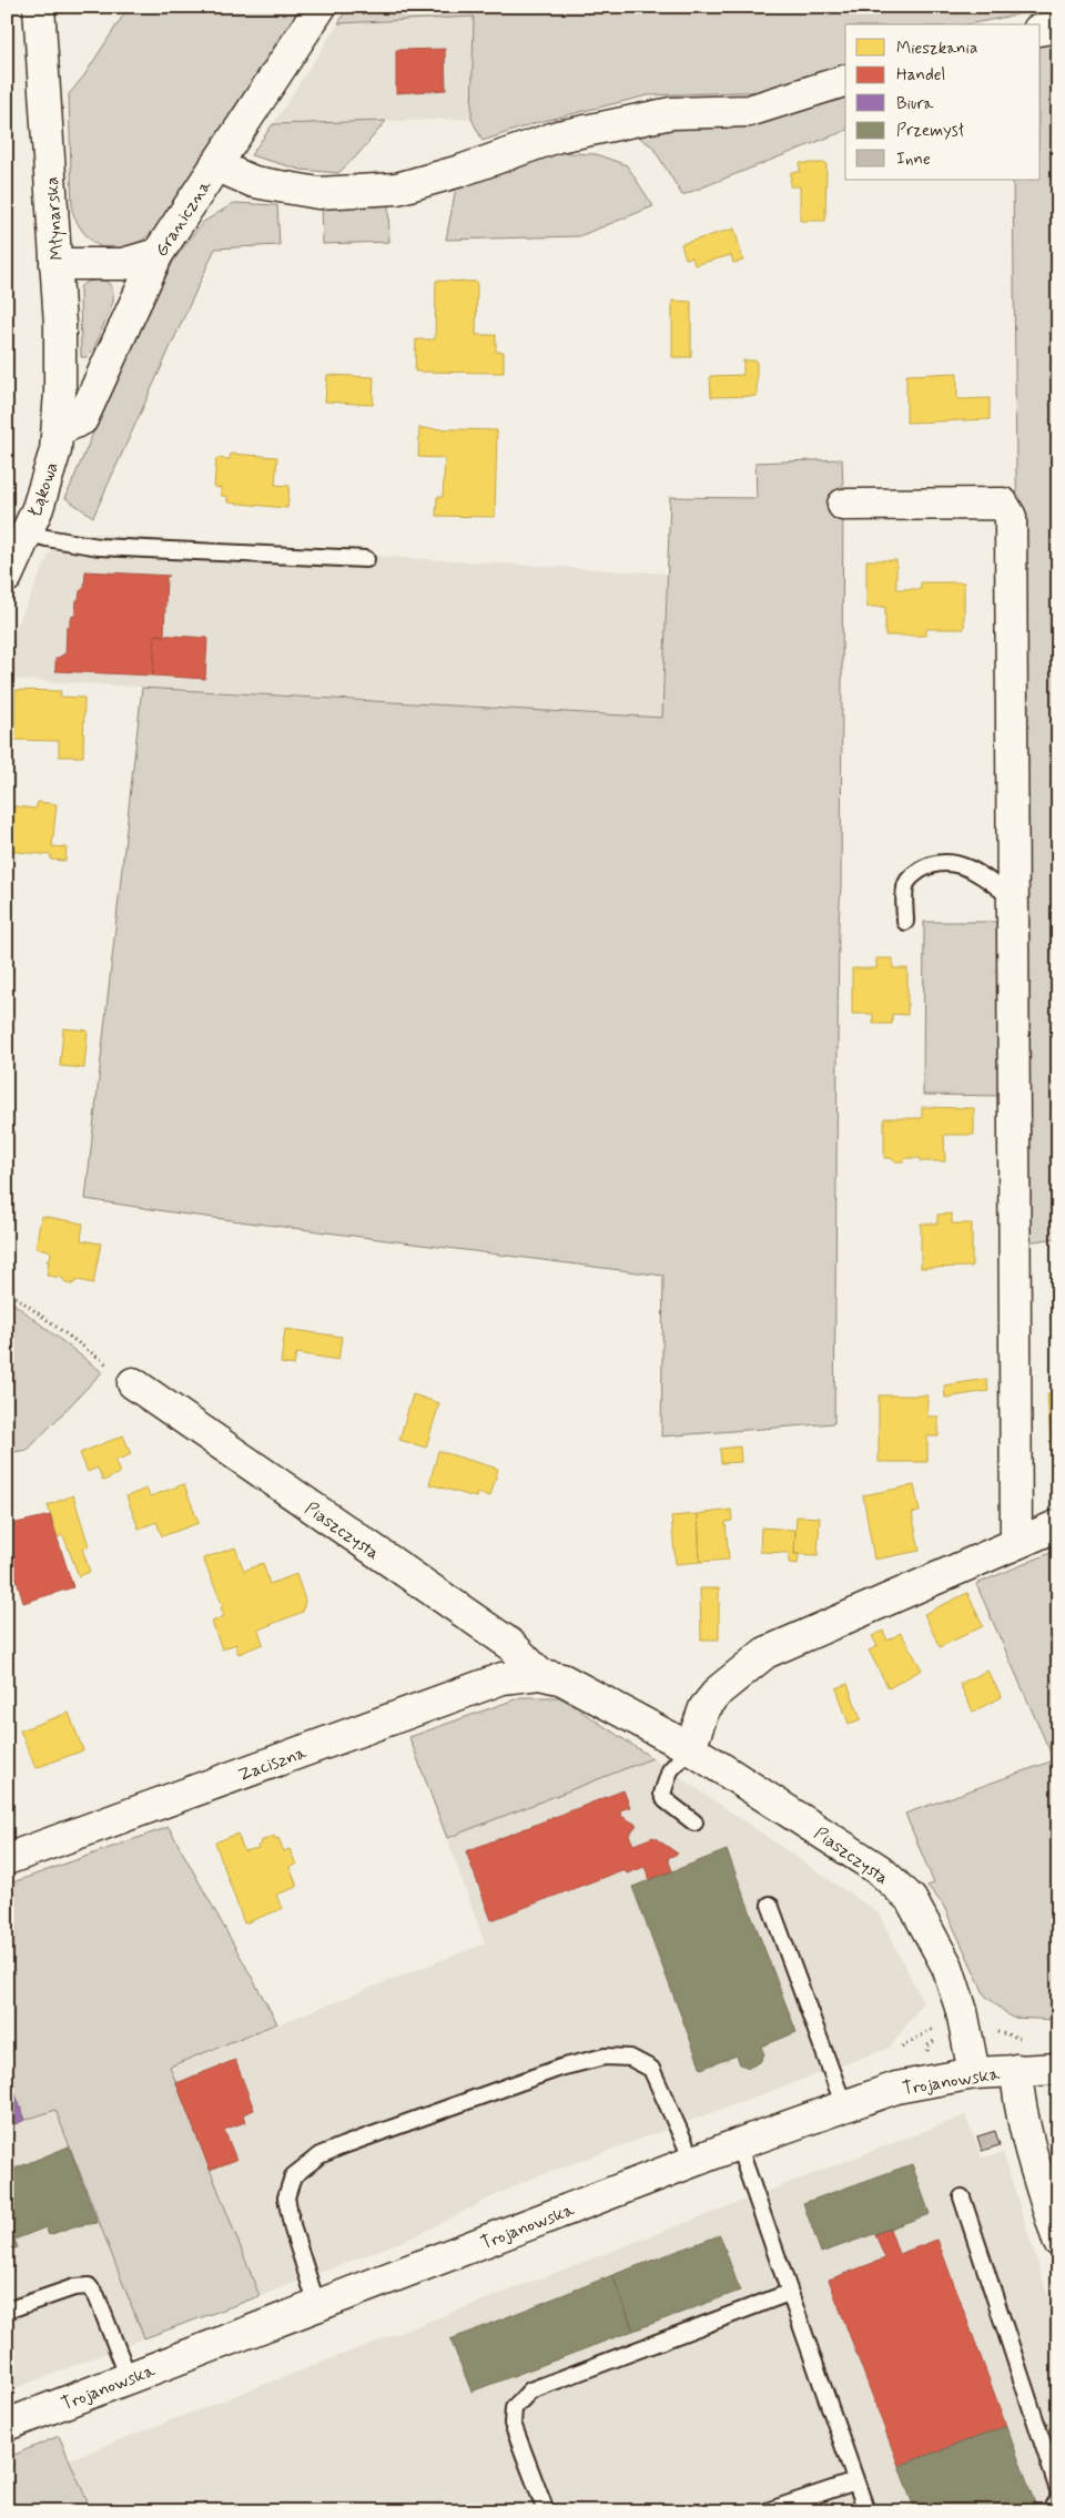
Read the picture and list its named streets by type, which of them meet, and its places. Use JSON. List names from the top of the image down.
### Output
{
  "streets": {
    "street": [
      "Graniczna",
      "Młynarska",
      "Łąkowa",
      "Piaszczysta",
      "Zaciszna",
      "Trojanowska"
    ]
  },
  "crossings": [
    ["Graniczna", "Młynarska"],
    ["Graniczna", "Łąkowa"],
    ["Młynarska", "Łąkowa"],
    ["Piaszczysta", "Zaciszna"],
    ["Piaszczysta", "Trojanowska"]
  ],
  "legend": [
    "Mieszkania",
    "Handel",
    "Biura",
    "Przemysł",
    "Inne"
  ]
}
